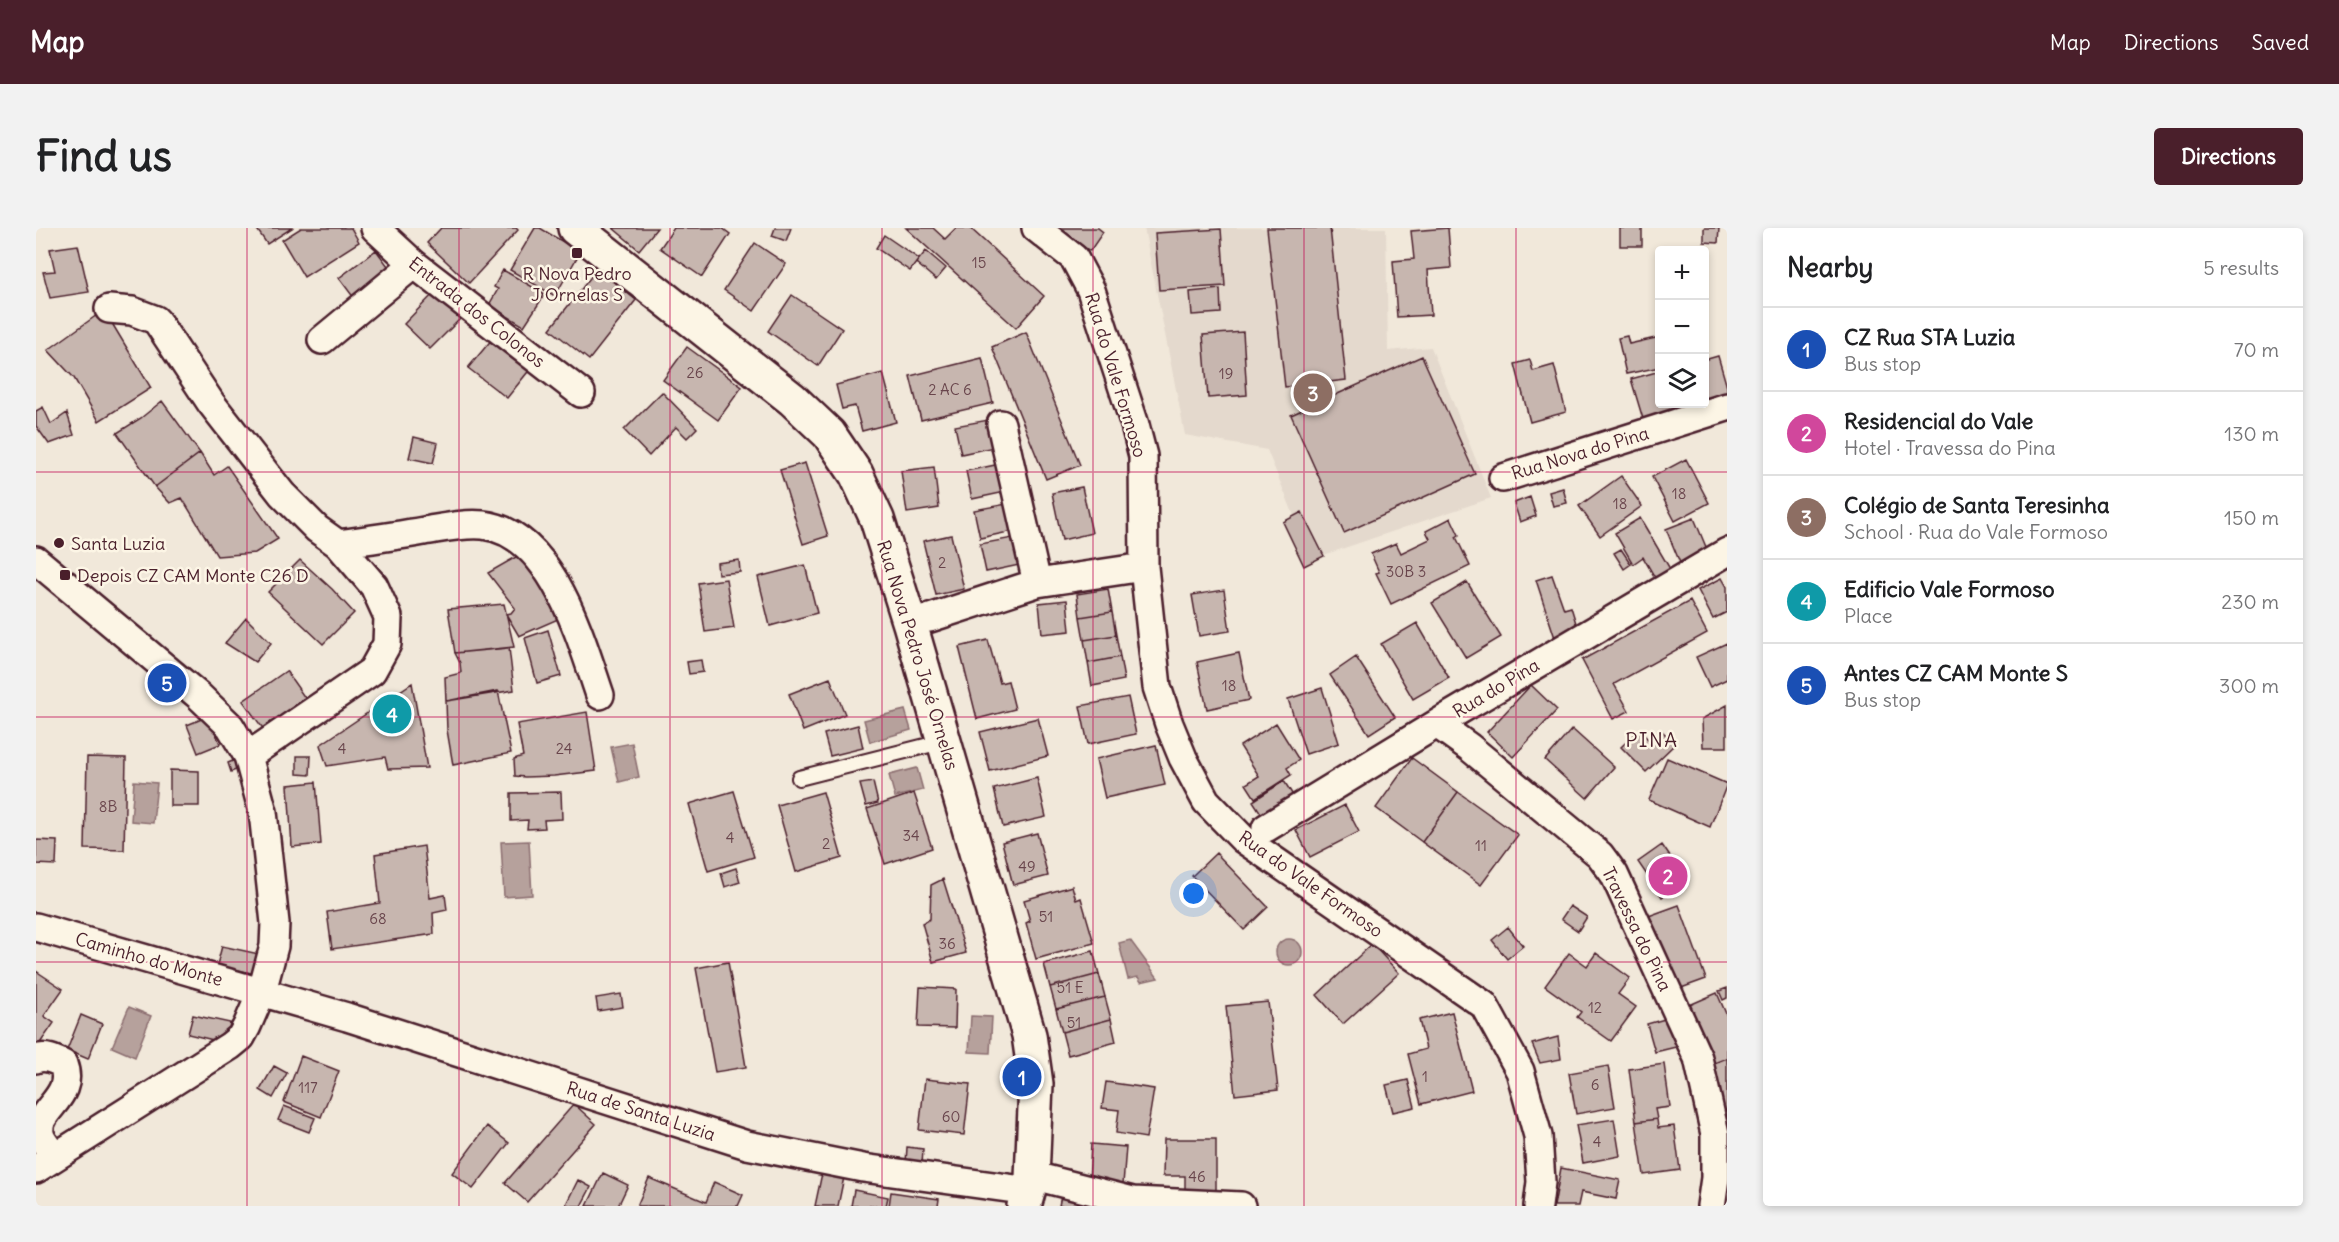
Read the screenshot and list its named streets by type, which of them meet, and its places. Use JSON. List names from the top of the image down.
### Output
{
  "streets": {
    "street": [
      "Entrada dos Colonos",
      "Rua do Vale Formoso",
      "Rua Nova do Pina",
      "Rua Nova Pedro José Ornelas",
      "Rua do Pina",
      "Travessa do Pina",
      "Caminho do Monte",
      "Rua de Santa Luzia"
    ]
  },
  "crossings": [
    ["Rua Nova Pedro José Ornelas", "Rua de Santa Luzia"],
    ["Rua do Pina", "Travessa do Pina"],
    ["Caminho do Monte", "Rua de Santa Luzia"]
  ],
  "districts": ["PINA"],
  "places": {
    "transit": ["R Nova Pedro J Ornelas S", "Depois CZ CAM Monte C26 D"],
    "other": ["Santa Luzia"]
  },
  "house_numbers": [
    "15",
    "26",
    "19",
    "2 AC 6",
    "18",
    "18",
    "2",
    "30B 3",
    "18",
    "4",
    "24",
    "8B",
    "34",
    "4",
    "2",
    "11",
    "49",
    "51",
    "68",
    "36",
    "51 E",
    "12",
    "51",
    "1",
    "6",
    "117",
    "60",
    "4",
    "46"
  ],
  "page": {
    "header": "Map",
    "nav": ["Map", "Directions", "Saved"],
    "buttons": "Directions",
    "title": "Find us",
    "heading": ["Nearby", "5 results"],
    "map_buttons": ["+", "−"],
    "list": [
      {
        "mark": "1",
        "name": "CZ Rua STA Luzia",
        "note": "Bus stop",
        "value": "70 m"
      },
      {
        "mark": "2",
        "name": "Residencial do Vale",
        "note": "Hotel · Travessa do Pina",
        "value": "130 m"
      },
      {
        "mark": "3",
        "name": "Colégio de Santa Teresinha",
        "note": "School · Rua do Vale Formoso",
        "value": "150 m"
      },
      {
        "mark": "4",
        "name": "Edificio Vale Formoso",
        "note": "Place",
        "value": "230 m"
      },
      {
        "mark": "5",
        "name": "Antes CZ CAM Monte S",
        "note": "Bus stop",
        "value": "300 m"
      }
    ],
    "pins": [
      "3",
      "5",
      "4",
      "2",
      "1"
    ]
  }
}
